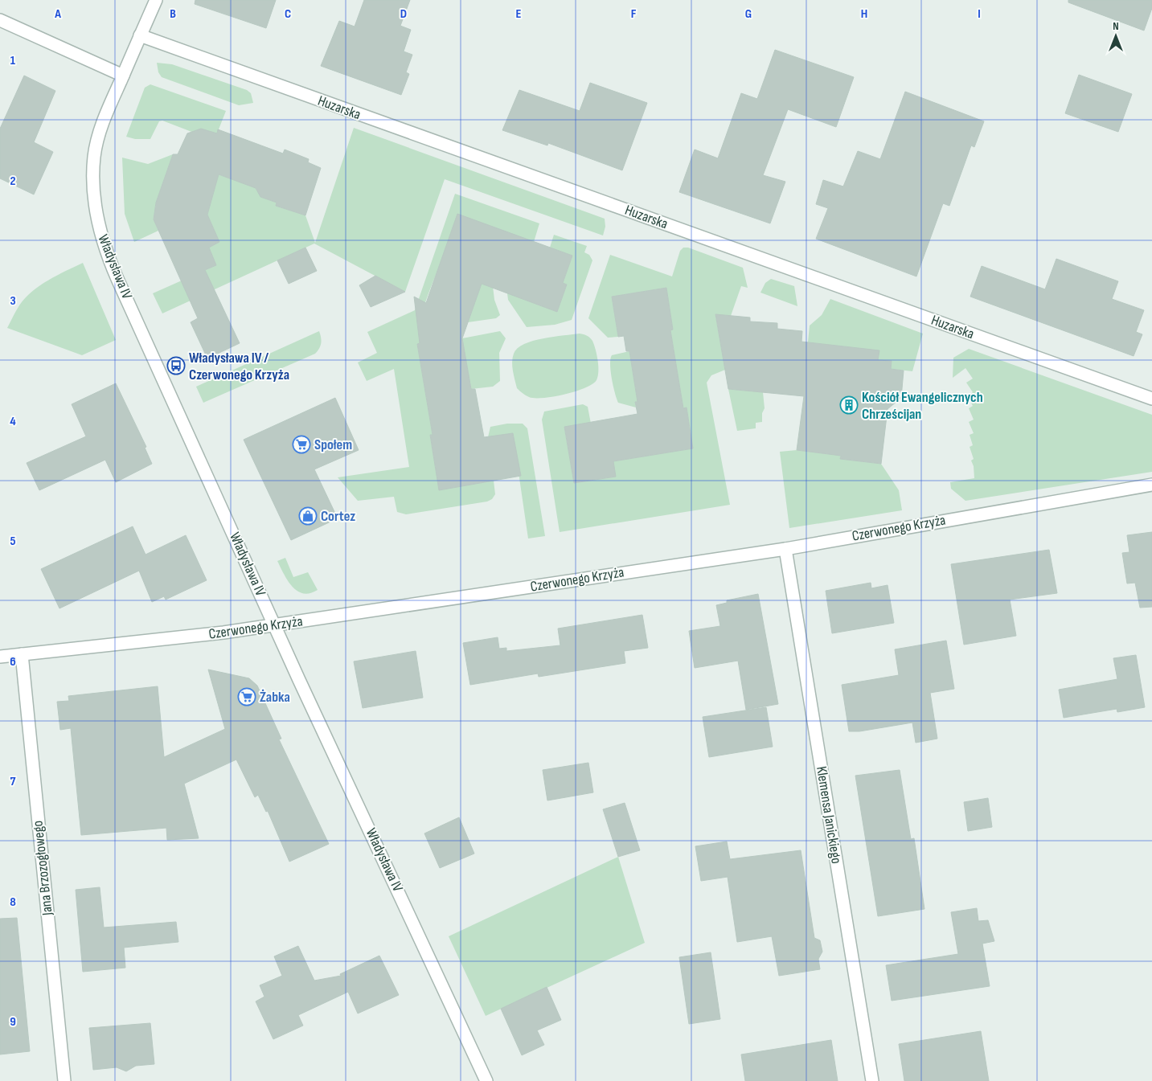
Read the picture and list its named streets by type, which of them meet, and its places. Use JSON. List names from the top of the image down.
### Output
{
  "streets": {
    "street": [
      "Huzarska",
      "Władysława IV",
      "Czerwonego Krzyża",
      "Klemensa Janickiego",
      "Jana Brzozogłowego"
    ]
  },
  "crossings": [
    ["Huzarska", "Władysława IV"],
    ["Władysława IV", "Czerwonego Krzyża"],
    ["Czerwonego Krzyża", "Klemensa Janickiego"],
    ["Czerwonego Krzyża", "Jana Brzozogłowego"]
  ],
  "places": {
    "bus stop": ["Władysława IV / Czerwonego Krzyża"],
    "building": ["Kościół Ewangelicznych Chrześcijan"],
    "supermarket": ["Społem", "Żabka"],
    "shop": ["Cortez"]
  },
  "north": "top",
  "grid": {
    "columns": [
      "A",
      "B",
      "C",
      "D",
      "E",
      "F",
      "G",
      "H",
      "I"
    ],
    "rows": [
      "1",
      "2",
      "3",
      "4",
      "5",
      "6",
      "7",
      "8",
      "9"
    ]
  }
}
